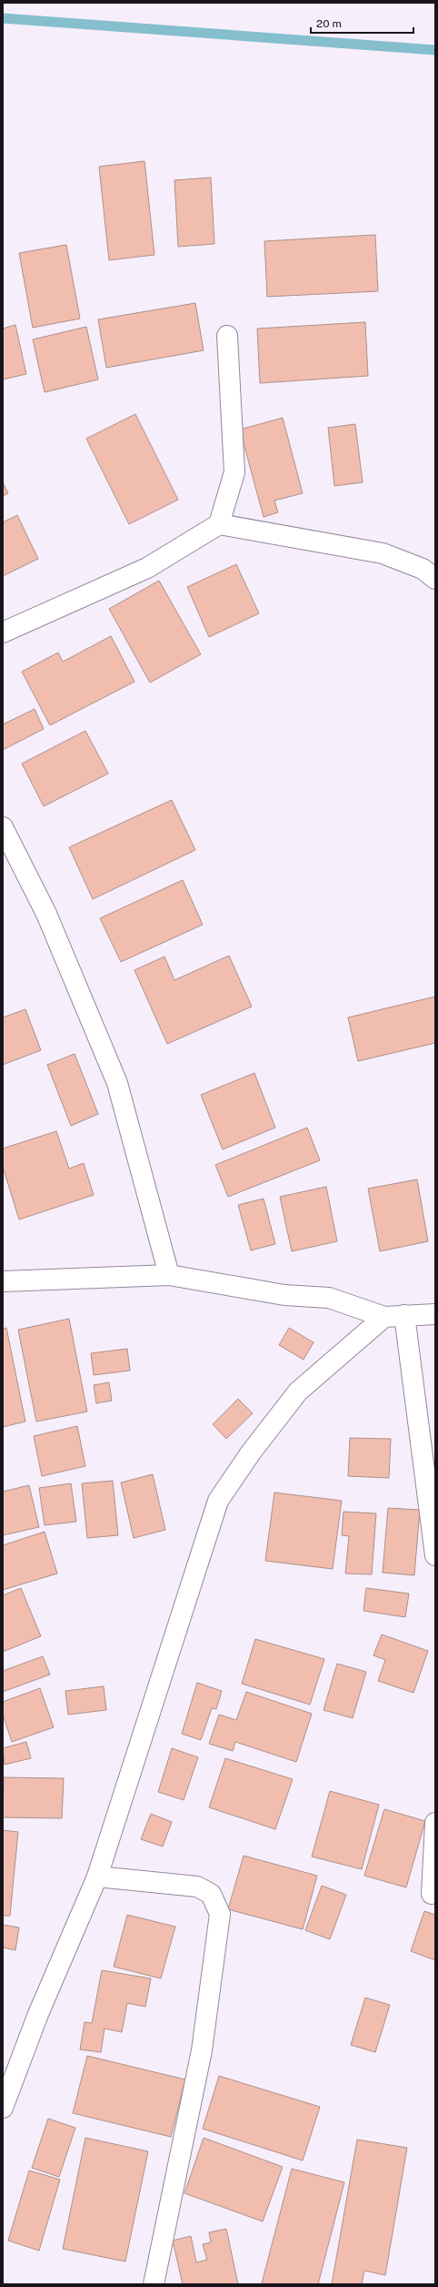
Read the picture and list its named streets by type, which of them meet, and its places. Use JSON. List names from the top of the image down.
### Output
{
  "scale_bar": "20 m"
}
